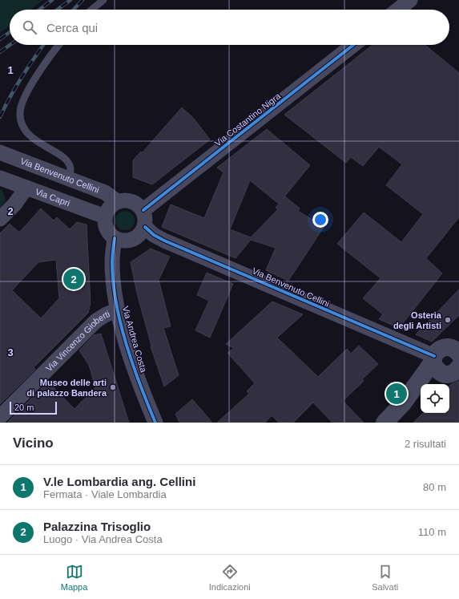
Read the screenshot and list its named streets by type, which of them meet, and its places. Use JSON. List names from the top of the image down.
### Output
{
  "streets": {
    "street": [
      "Via Costantino Nigra",
      "Via Benvenuto Cellini",
      "Via Capri",
      "Via Andrea Costa",
      "Via Vincenzo Gioberti"
    ]
  },
  "crossings": [
    ["Via Costantino Nigra", "Via Benvenuto Cellini"],
    ["Via Costantino Nigra", "Via Capri"],
    ["Via Costantino Nigra", "Via Andrea Costa"],
    ["Via Benvenuto Cellini", "Via Capri"],
    ["Via Benvenuto Cellini", "Via Andrea Costa"],
    ["Via Capri", "Via Andrea Costa"],
    ["Via Andrea Costa", "Via Vincenzo Gioberti"]
  ],
  "places": ["Osteria degli Artisti", "Museo delle arti di palazzo Bandera"],
  "scale_bar": "20 m",
  "page": {
    "search": "Cerca qui",
    "pins": ["2", "1"],
    "scale": "20 m",
    "heading": ["Vicino", "2 risultati"],
    "list": [
      {
        "mark": "1",
        "name": "V.le Lombardia ang. Cellini",
        "note": "Fermata · Viale Lombardia",
        "value": "80 m"
      },
      {
        "mark": "2",
        "name": "Palazzina Trisoglio",
        "note": "Luogo · Via Andrea Costa",
        "value": "110 m"
      }
    ],
    "nav": ["Mappa", "Indicazioni", "Salvati"]
  },
  "grid": {
    "rows": ["1", "2", "3"]
  }
}
